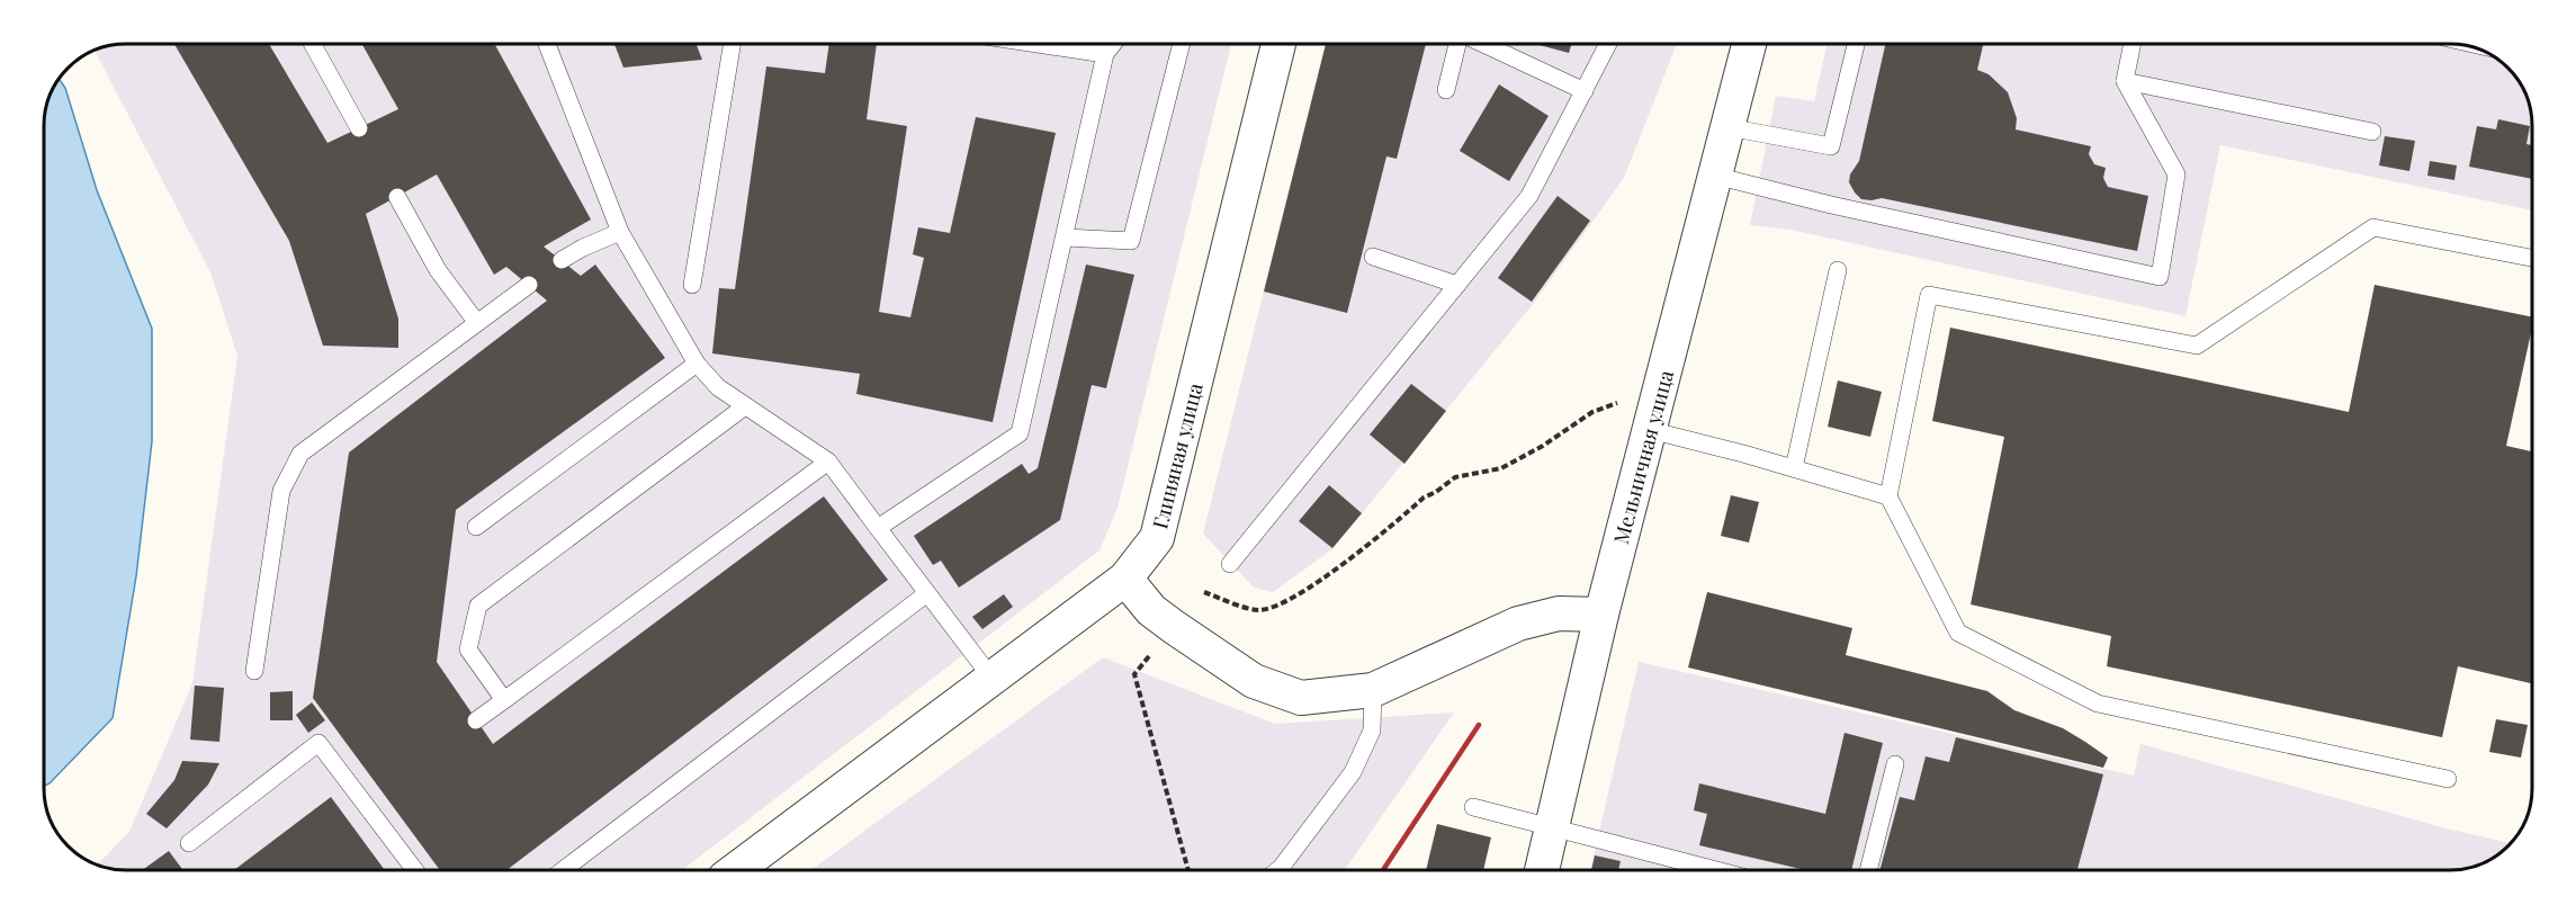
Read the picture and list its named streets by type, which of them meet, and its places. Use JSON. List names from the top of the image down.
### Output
{
  "streets": {
    "street": ["Глиняная улица", "Мельничная улица"]
  }
}
